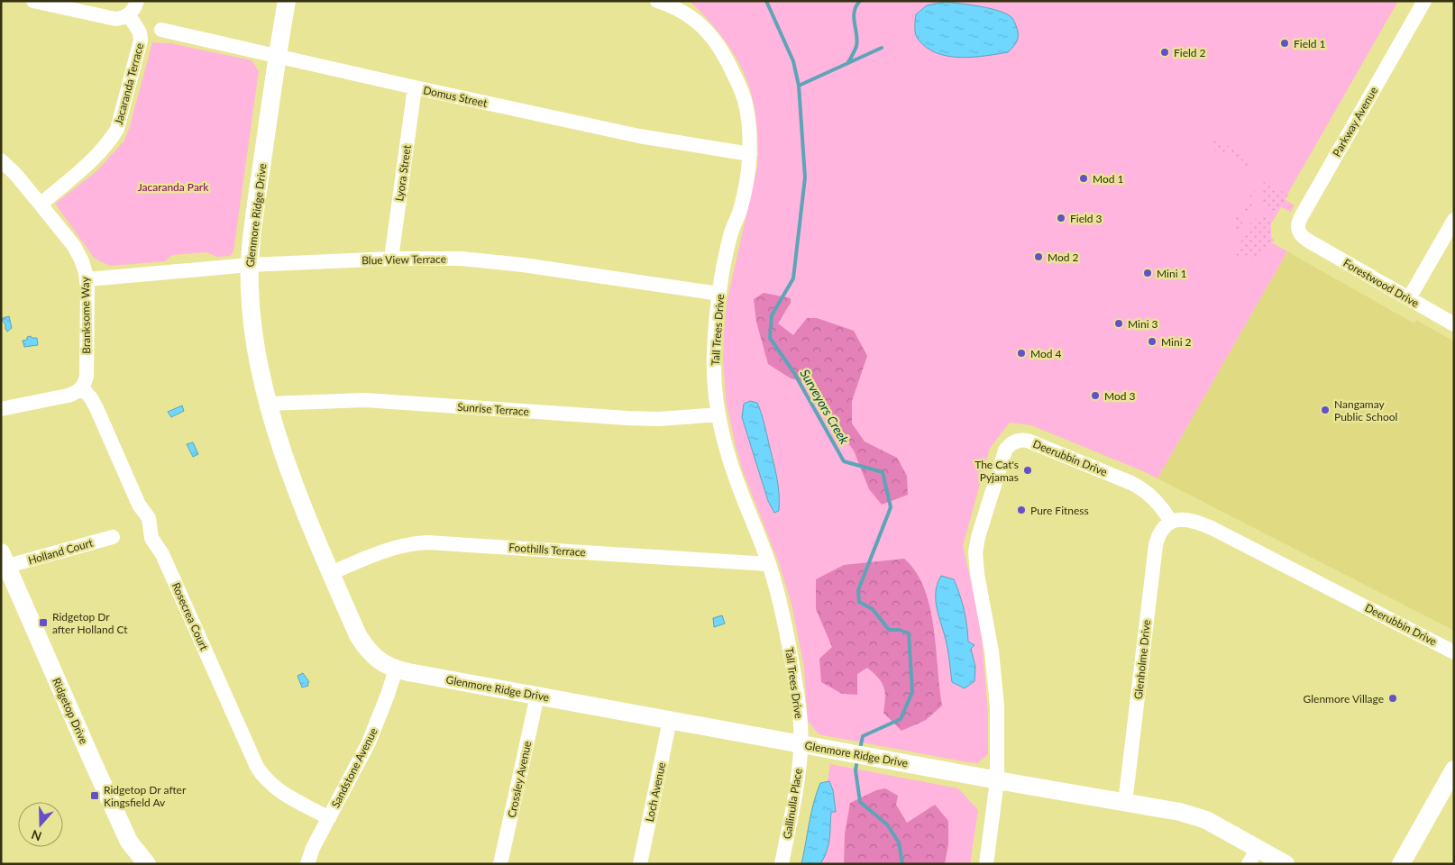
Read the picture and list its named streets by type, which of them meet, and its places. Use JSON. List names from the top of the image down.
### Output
{
  "streets": {
    "street": [
      "Jacaranda Terrace",
      "Domus Street",
      "Parkway Avenue",
      "Lyora Street",
      "Glenmore Ridge Drive",
      "Blue View Terrace",
      "Forestwood Drive",
      "Branksome Way",
      "Tall Trees Drive",
      "Sunrise Terrace",
      "Deerubbin Drive",
      "Foothills Terrace",
      "Holland Court",
      "Rosecrea Court",
      "Glenholme Drive",
      "Ridgetop Drive",
      "Sandstone Avenue",
      "Crossley Avenue",
      "Loch Avenue",
      "Gallinulla Place"
    ]
  },
  "crossings": [
    ["Jacaranda Terrace", "Branksome Way"],
    ["Domus Street", "Lyora Street"],
    ["Domus Street", "Glenmore Ridge Drive"],
    ["Domus Street", "Tall Trees Drive"],
    ["Parkway Avenue", "Forestwood Drive"],
    ["Lyora Street", "Blue View Terrace"],
    ["Glenmore Ridge Drive", "Blue View Terrace"],
    ["Glenmore Ridge Drive", "Tall Trees Drive"],
    ["Glenmore Ridge Drive", "Sunrise Terrace"],
    ["Glenmore Ridge Drive", "Deerubbin Drive"],
    ["Glenmore Ridge Drive", "Foothills Terrace"],
    ["Glenmore Ridge Drive", "Glenholme Drive"],
    ["Glenmore Ridge Drive", "Sandstone Avenue"],
    ["Glenmore Ridge Drive", "Crossley Avenue"],
    ["Glenmore Ridge Drive", "Loch Avenue"],
    ["Glenmore Ridge Drive", "Gallinulla Place"],
    ["Blue View Terrace", "Branksome Way"],
    ["Blue View Terrace", "Tall Trees Drive"],
    ["Branksome Way", "Rosecrea Court"],
    ["Tall Trees Drive", "Sunrise Terrace"],
    ["Tall Trees Drive", "Foothills Terrace"],
    ["Tall Trees Drive", "Gallinulla Place"],
    ["Deerubbin Drive", "Glenholme Drive"],
    ["Holland Court", "Ridgetop Drive"],
    ["Rosecrea Court", "Sandstone Avenue"]
  ],
  "water": ["Surveyors Creek"],
  "parks": ["Jacaranda Park"],
  "places": {
    "other": [
      "Field 1",
      "Field 2",
      "Mod 1",
      "Field 3",
      "Mod 2",
      "Mini 1",
      "Mini 3",
      "Mini 2",
      "Mod 4",
      "Mod 3",
      "Nangamay Public School",
      "The Cat's Pyjamas",
      "Pure Fitness",
      "Glenmore Village"
    ],
    "transit": ["Ridgetop Dr after Holland Ct", "Ridgetop Dr after Kingsfield Av"]
  },
  "north": "bottom"
}
